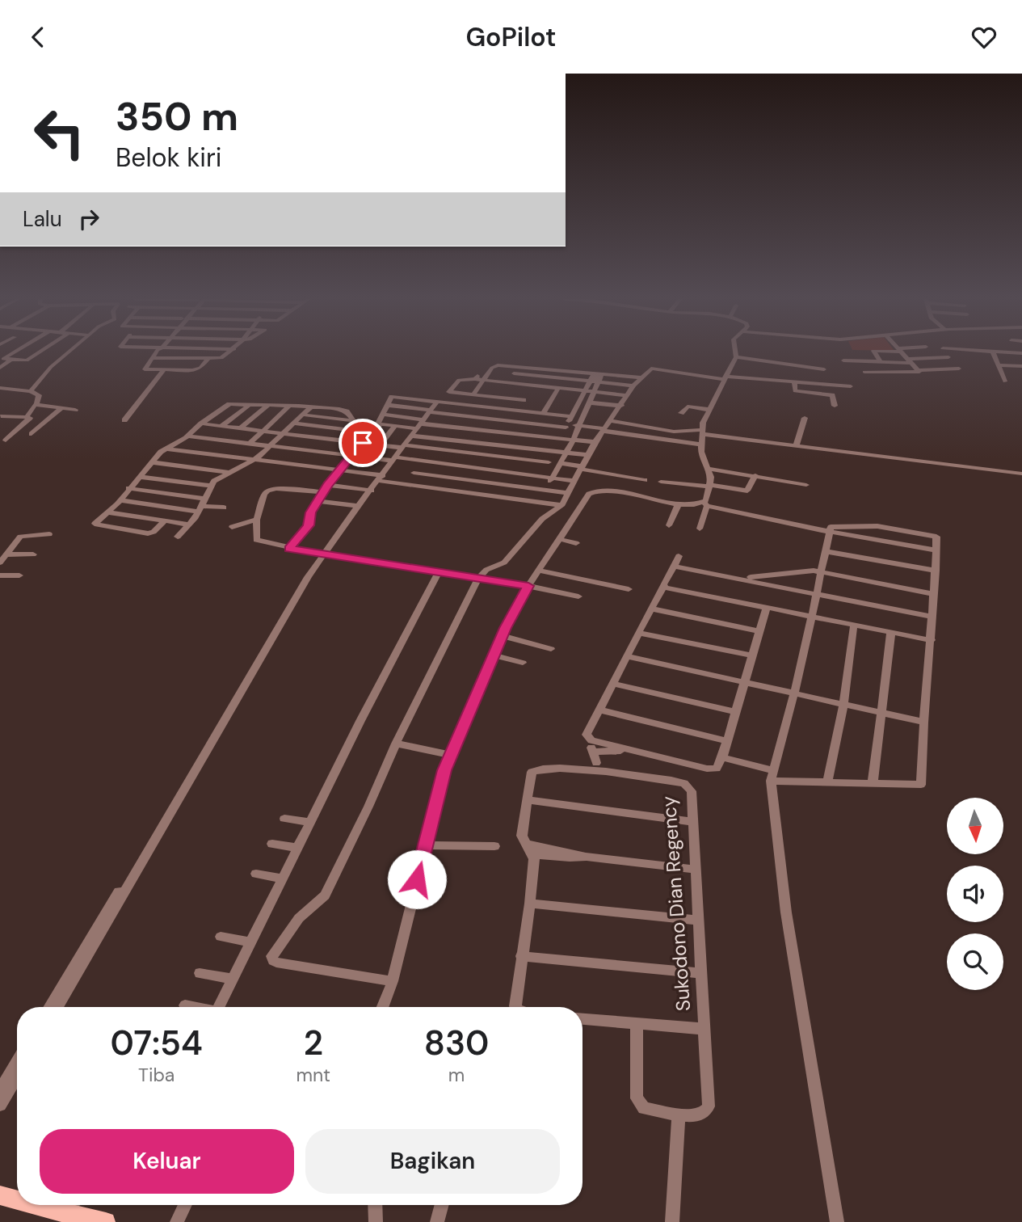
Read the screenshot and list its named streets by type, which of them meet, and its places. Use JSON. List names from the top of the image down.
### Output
{
  "streets": {
    "street": ["Sukodono Dian Regency"]
  },
  "north": "bottom",
  "page": {
    "header": "GoPilot",
    "turn": ["350 m", "Belok kiri"],
    "then": "Lalu",
    "eta": [
      "07:54",
      "Tiba",
      "2",
      "mnt",
      "830",
      "m"
    ],
    "buttons": ["Keluar", "Bagikan"]
  }
}
